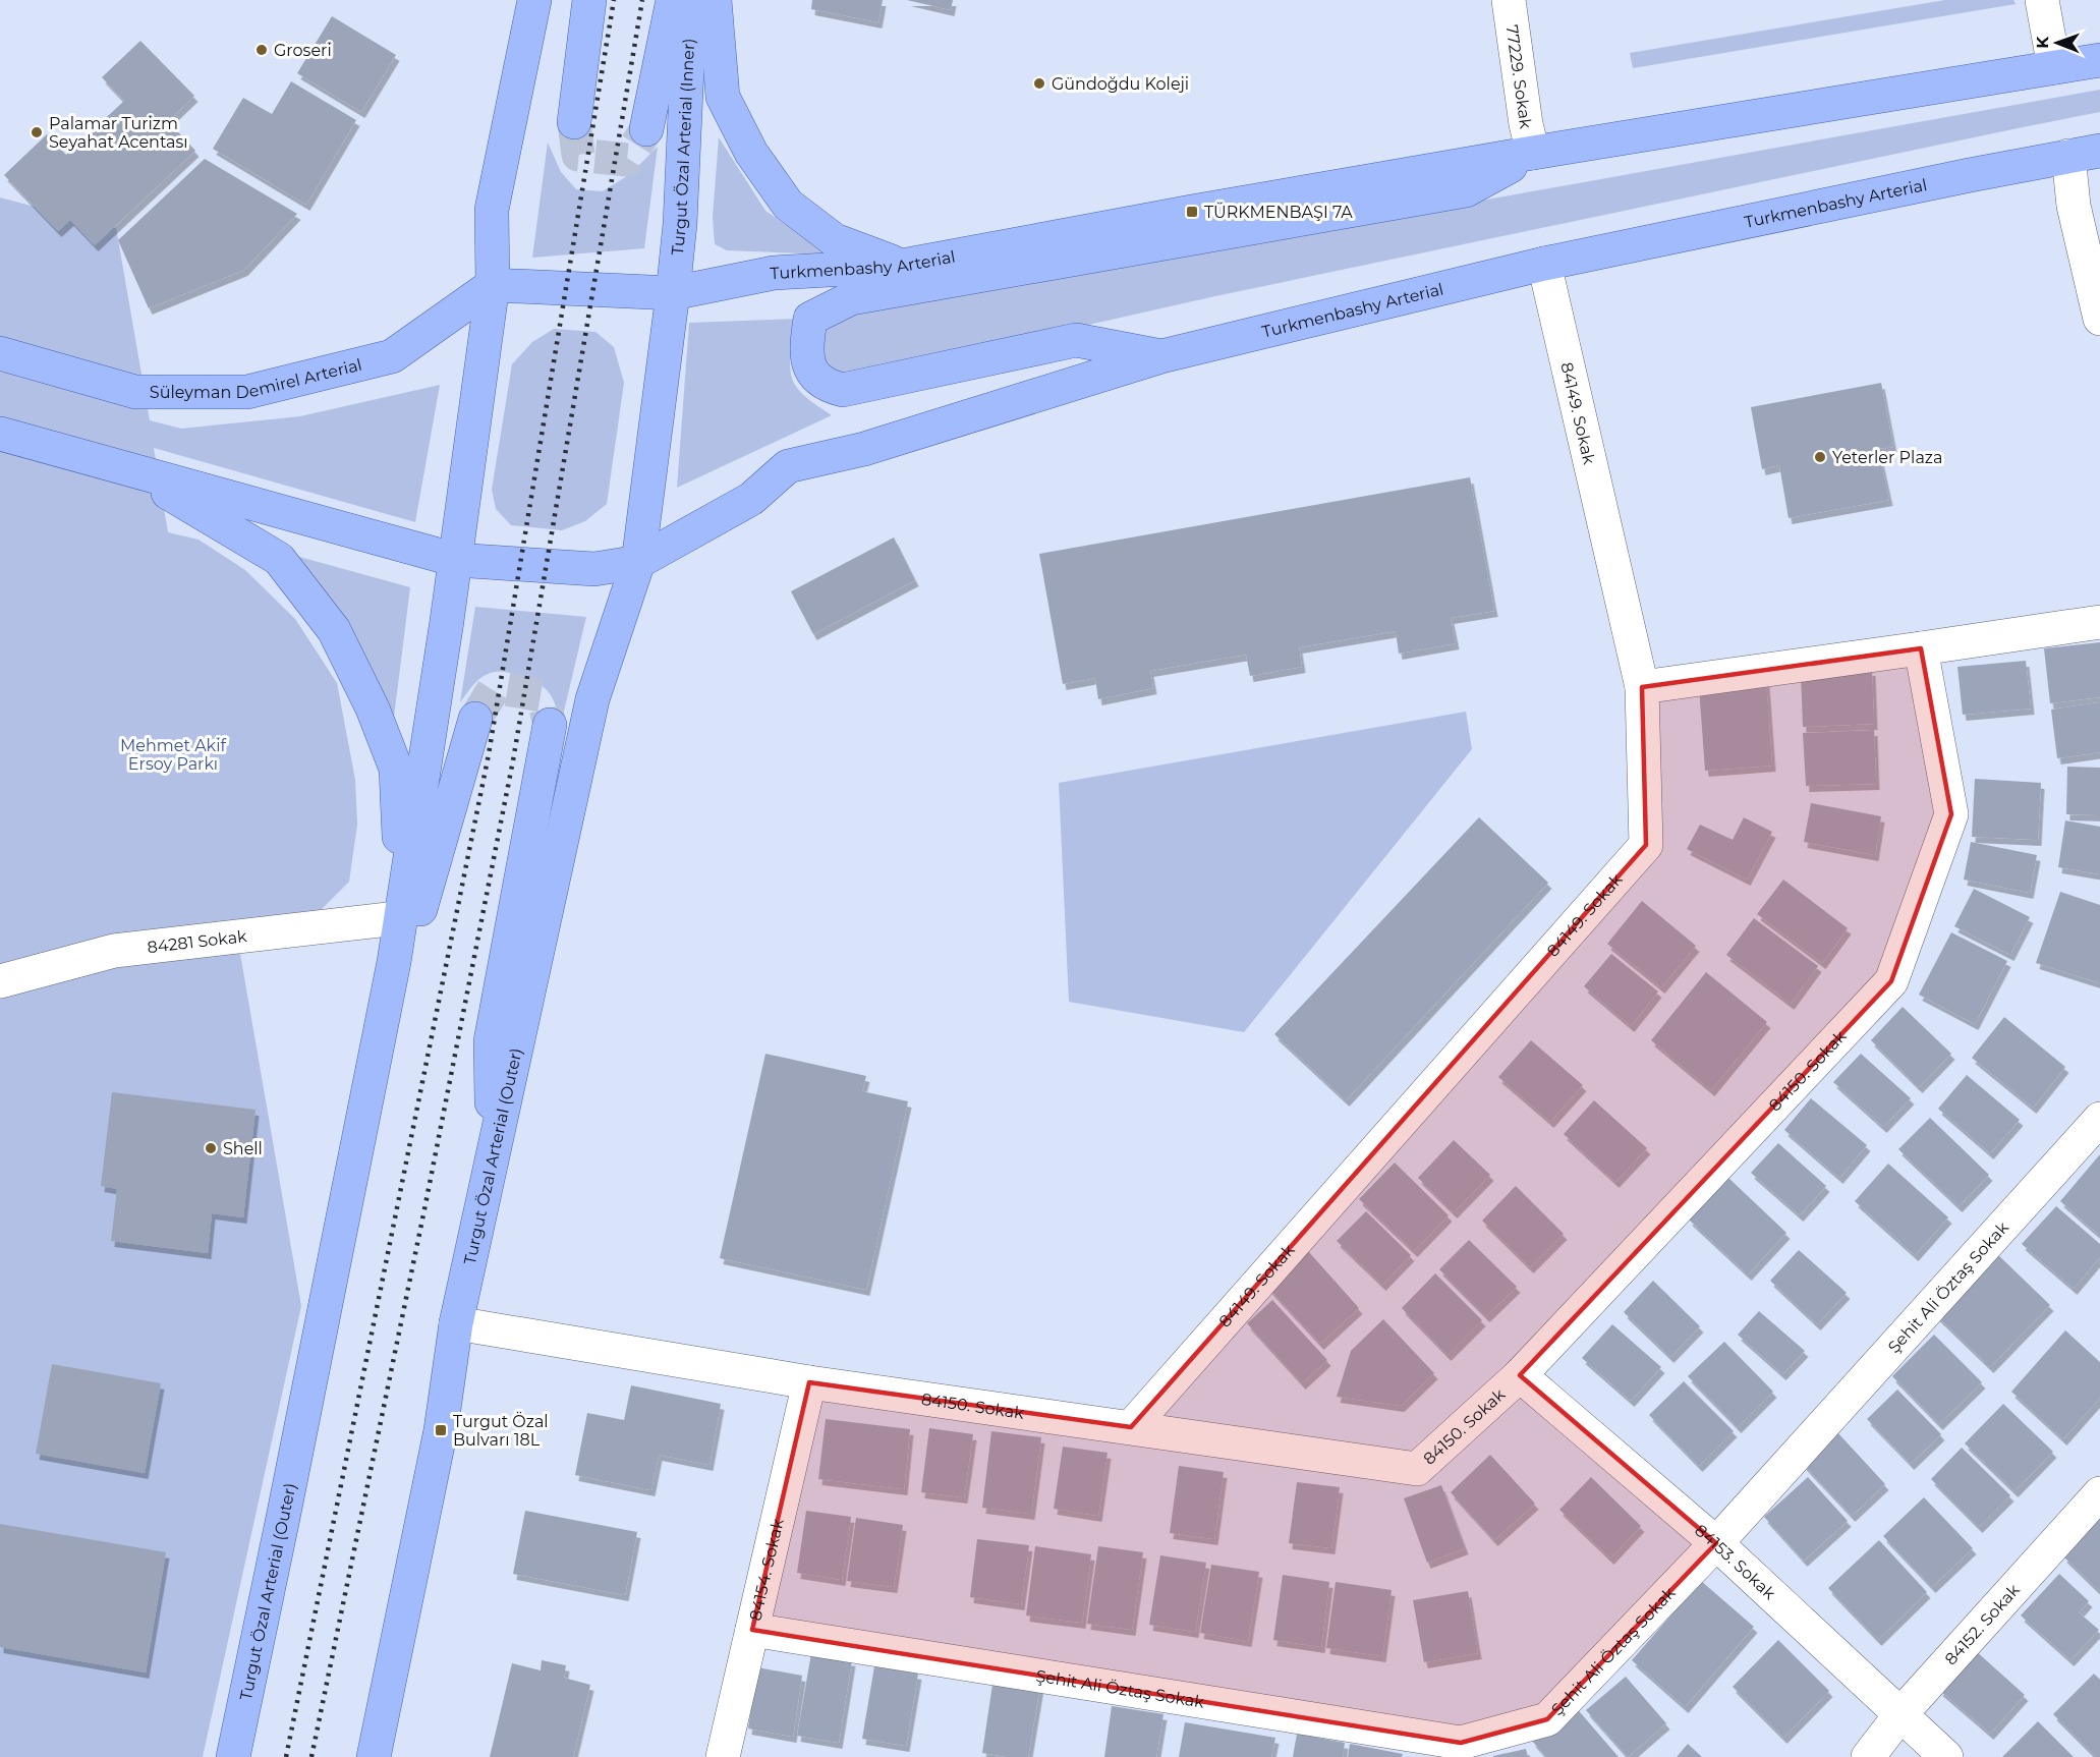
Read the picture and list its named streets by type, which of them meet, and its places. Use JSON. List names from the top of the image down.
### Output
{
  "streets": {
    "main road": [
      "Turgut Özal Arterial (Inner)",
      "Turkmenbashy Arterial",
      "Süleyman Demirel Arterial",
      "Turgut Özal Arterial (Outer)"
    ],
    "street": [
      "77229. Sokak",
      "84149. Sokak",
      "84281 Sokak",
      "84150. Sokak",
      "Şehit Ali Öztaş Sokak",
      "84153. Sokak",
      "84154. Sokak",
      "84152. Sokak"
    ]
  },
  "crossings": [
    ["77229. Sokak", "Turkmenbashy Arterial"],
    ["Turgut Özal Arterial (Inner)", "Turkmenbashy Arterial"],
    ["Turgut Özal Arterial (Inner)", "Turgut Özal Arterial (Outer)"],
    ["Turkmenbashy Arterial", "Süleyman Demirel Arterial"],
    ["Turkmenbashy Arterial", "84149. Sokak"],
    ["Turkmenbashy Arterial", "Turgut Özal Arterial (Outer)"],
    ["Süleyman Demirel Arterial", "Turgut Özal Arterial (Outer)"],
    ["84149. Sokak", "84150. Sokak"],
    ["84150. Sokak", "Turgut Özal Arterial (Outer)"],
    ["84150. Sokak", "84153. Sokak"],
    ["84150. Sokak", "84154. Sokak"],
    ["Şehit Ali Öztaş Sokak", "84153. Sokak"],
    ["Şehit Ali Öztaş Sokak", "84154. Sokak"],
    ["84153. Sokak", "84152. Sokak"]
  ],
  "parks": ["Mehmet Akif Ersoy Parkı"],
  "places": {
    "other": [
      "Groseri",
      "Gündoğdu Koleji",
      "Palamar Turizm Seyahat Acentası",
      "Yeterler Plaza",
      "Shell"
    ],
    "transit": ["TÜRKMENBAŞI 7A", "Turgut Özal Bulvarı 18L"]
  },
  "north": "left"
}
